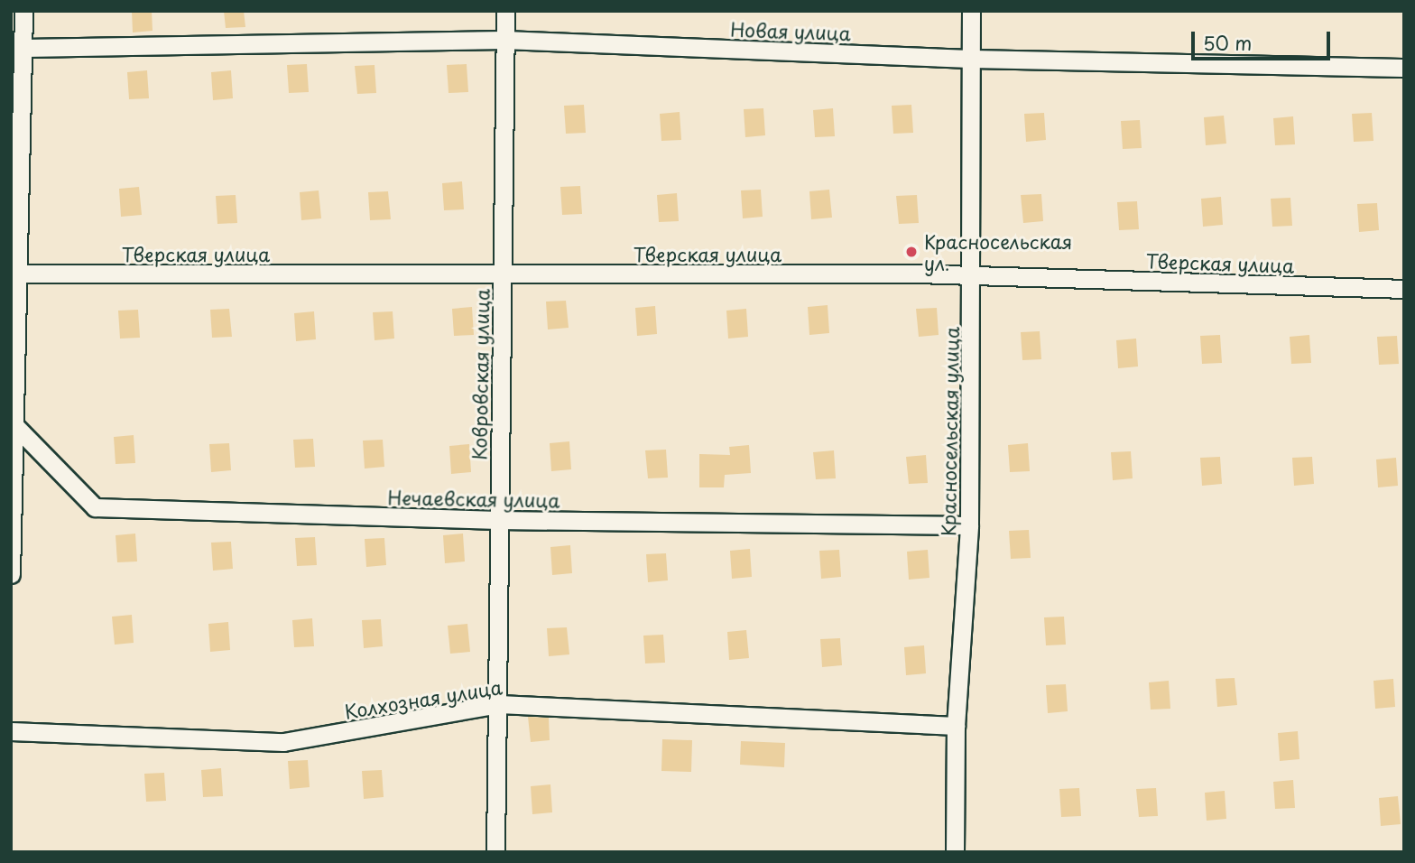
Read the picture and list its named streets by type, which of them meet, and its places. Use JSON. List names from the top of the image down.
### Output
{
  "streets": {
    "street": [
      "Новая улица",
      "Тверская улица",
      "Ковровская улица",
      "Красносельская улица",
      "Нечаевская улица",
      "Колхозная улица"
    ]
  },
  "crossings": [
    ["Новая улица", "Ковровская улица"],
    ["Новая улица", "Красносельская улица"],
    ["Тверская улица", "Ковровская улица"],
    ["Тверская улица", "Красносельская улица"],
    ["Ковровская улица", "Нечаевская улица"],
    ["Ковровская улица", "Колхозная улица"],
    ["Красносельская улица", "Нечаевская улица"],
    ["Красносельская улица", "Колхозная улица"]
  ],
  "places": ["Красносельская ул."],
  "scale_bar": "50 m"
}
